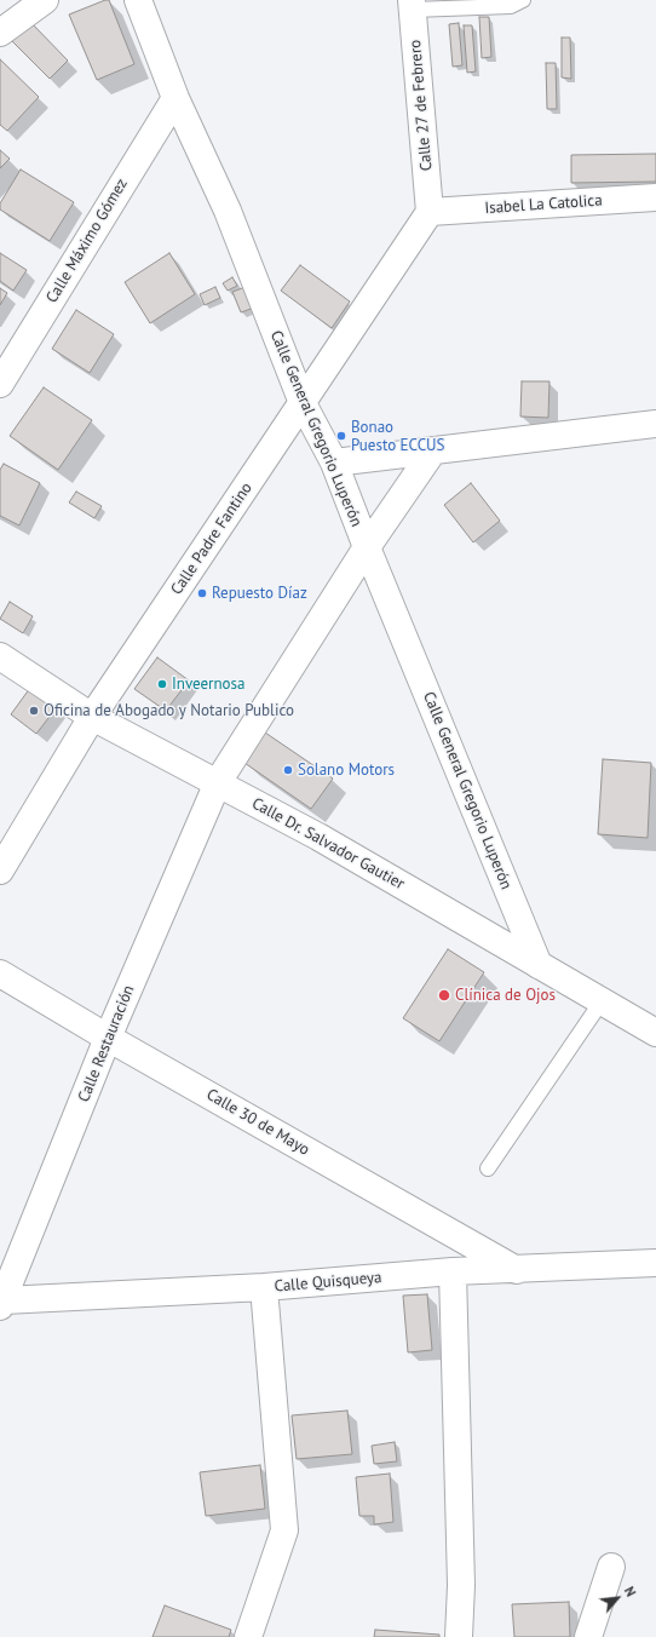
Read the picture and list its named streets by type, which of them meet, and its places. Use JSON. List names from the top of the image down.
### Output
{
  "streets": {
    "street": [
      "Calle 27 de Febrero",
      "Isabel La Catolica",
      "Calle Máximo Gómez",
      "Calle General Gregorio Luperón",
      "Calle Padre Fantino",
      "Calle Dr. Salvador Gautier",
      "Calle Restauración",
      "Calle 30 de Mayo",
      "Calle Quisqueya"
    ]
  },
  "crossings": [
    ["Calle 27 de Febrero", "Isabel La Catolica"],
    ["Calle 27 de Febrero", "Calle Padre Fantino"],
    ["Isabel La Catolica", "Calle Padre Fantino"],
    ["Calle Máximo Gómez", "Calle General Gregorio Luperón"],
    ["Calle General Gregorio Luperón", "Calle Padre Fantino"],
    ["Calle General Gregorio Luperón", "Calle Dr. Salvador Gautier"],
    ["Calle General Gregorio Luperón", "Calle Restauración"],
    ["Calle Padre Fantino", "Calle Dr. Salvador Gautier"],
    ["Calle Dr. Salvador Gautier", "Calle Restauración"],
    ["Calle Restauración", "Calle 30 de Mayo"],
    ["Calle Restauración", "Calle Quisqueya"],
    ["Calle 30 de Mayo", "Calle Quisqueya"]
  ],
  "places": [
    "Bonao Puesto ECCUS",
    "Repuesto Díaz",
    "Inveernosa",
    "Oficina de Abogado y Notario Publico",
    "Solano Motors",
    "Clínica de Ojos"
  ],
  "north": "top right"
}
